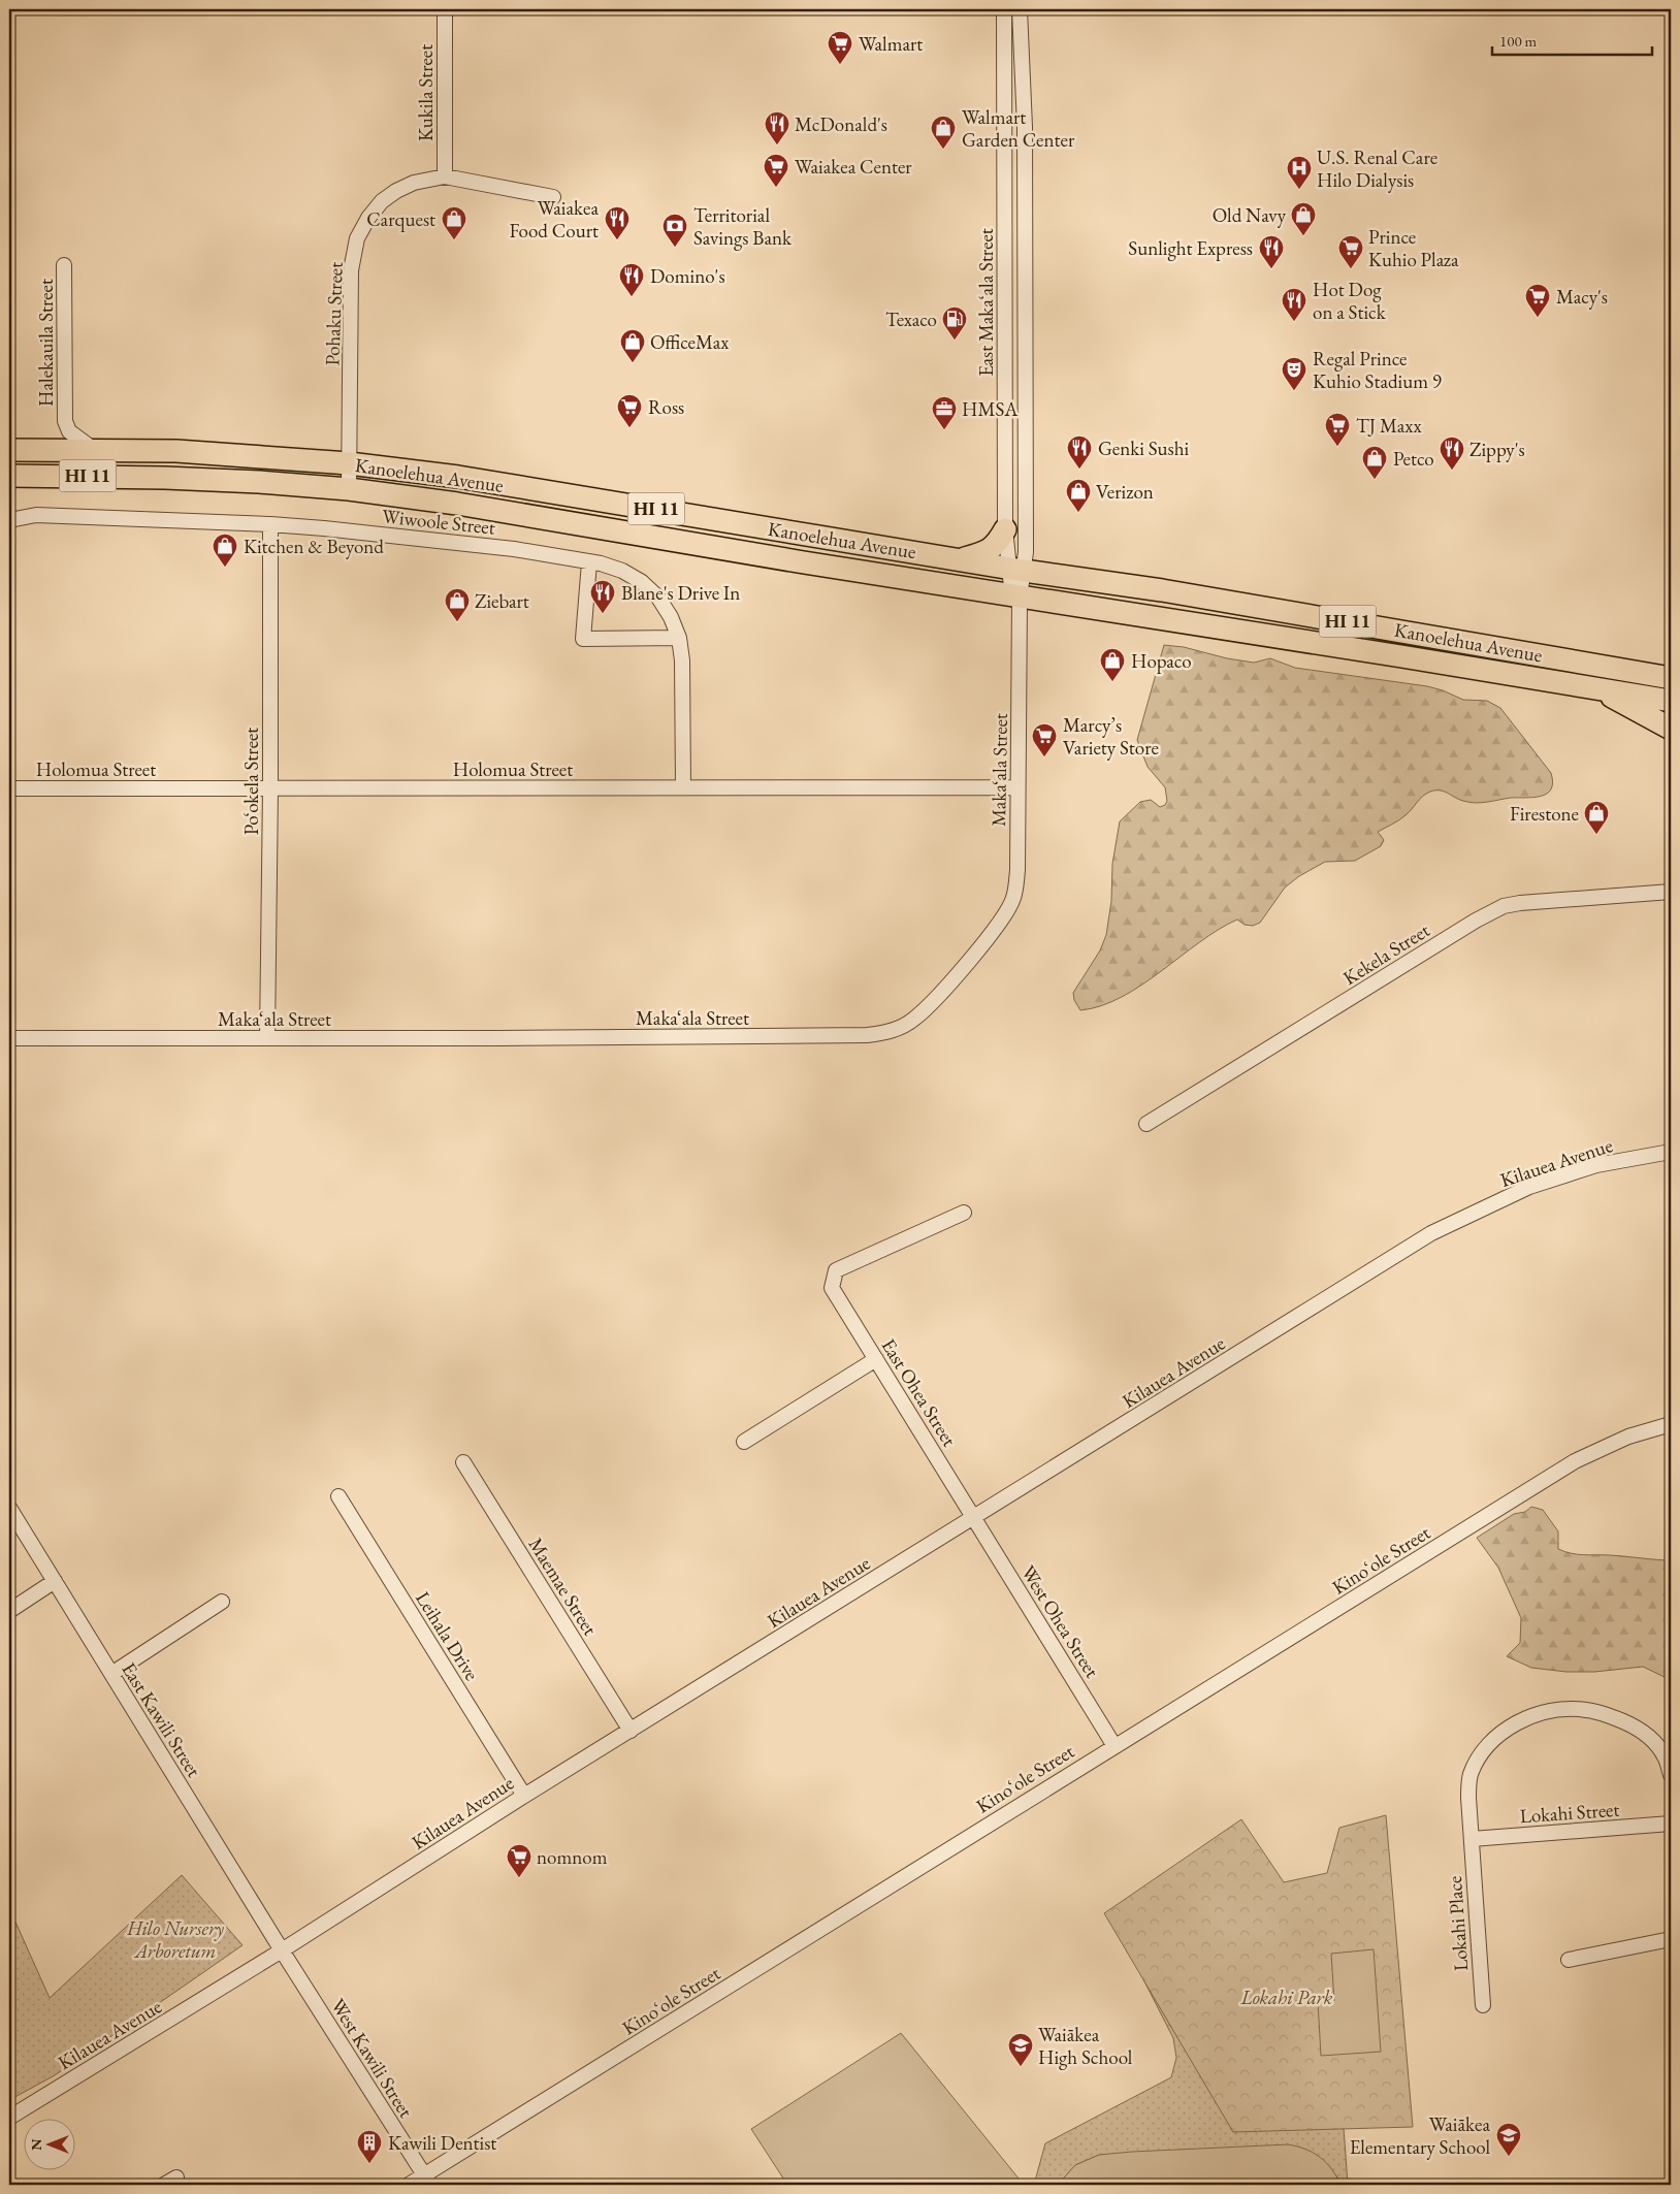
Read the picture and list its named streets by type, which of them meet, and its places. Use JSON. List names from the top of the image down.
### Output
{
  "streets": {
    "highway": ["Kanoelehua Avenue", "HI 11"],
    "street": [
      "Kukila Street",
      "East Makaʻala Street",
      "Pohaku Street",
      "Halekauila Street",
      "Wiwoole Street",
      "Holomua Street",
      "Maka‘ala Street",
      "Po‘okela Street",
      "Kekela Street",
      "Kilauea Avenue",
      "East Ohea Street",
      "Kinoʻole Street",
      "Maemae Street",
      "West Ohea Street",
      "Leihala Drive",
      "East Kawili Street",
      "Lokahi Street",
      "Lokahi Place",
      "West Kawili Street"
    ]
  },
  "crossings": [
    ["Kukila Street", "Pohaku Street"],
    ["East Makaʻala Street", "Kanoelehua Avenue"],
    ["East Makaʻala Street", "Maka‘ala Street"],
    ["Pohaku Street", "Kanoelehua Avenue"],
    ["Halekauila Street", "Kanoelehua Avenue"],
    ["Kanoelehua Avenue", "Maka‘ala Street"],
    ["Wiwoole Street", "Holomua Street"],
    ["Wiwoole Street", "Po‘okela Street"],
    ["Holomua Street", "Maka‘ala Street"],
    ["Holomua Street", "Po‘okela Street"],
    ["Maka‘ala Street", "Po‘okela Street"],
    ["Kilauea Avenue", "East Ohea Street"],
    ["Kilauea Avenue", "Maemae Street"],
    ["Kilauea Avenue", "West Ohea Street"],
    ["Kilauea Avenue", "Leihala Drive"],
    ["Kilauea Avenue", "East Kawili Street"],
    ["Kilauea Avenue", "West Kawili Street"],
    ["East Ohea Street", "West Ohea Street"],
    ["Kinoʻole Street", "West Ohea Street"],
    ["Kinoʻole Street", "West Kawili Street"],
    ["East Kawili Street", "West Kawili Street"],
    ["Lokahi Street", "Lokahi Place"]
  ],
  "parks": ["Hilo Nursery Arboretum", "Lokahi Park"],
  "places": {
    "supermarket": [
      "Walmart",
      "Waiakea Center",
      "Prince Kuhio Plaza",
      "Macy's",
      "Ross",
      "TJ Maxx",
      "Marcy’s Variety Store",
      "nomnom"
    ],
    "restaurant": [
      "McDonald's",
      "Waiakea Food Court",
      "Sunlight Express",
      "Domino's",
      "Hot Dog on a Stick",
      "Genki Sushi",
      "Zippy's",
      "Blane's Drive In"
    ],
    "shop": [
      "Walmart Garden Center",
      "Old Navy",
      "Carquest",
      "OfficeMax",
      "Petco",
      "Verizon",
      "Kitchen & Beyond",
      "Ziebart",
      "Hopaco",
      "Firestone"
    ],
    "hospital": ["U.S. Renal Care Hilo Dialysis"],
    "bank": ["Territorial Savings Bank"],
    "fuel station": ["Texaco"],
    "theatre": ["Regal Prince Kuhio Stadium 9"],
    "office": ["HMSA"],
    "school or university": ["Waiākea High School", "Waiākea Elementary School"],
    "building": ["Kawili Dentist"]
  },
  "scale_bar": "100 m",
  "north": "left"
}
